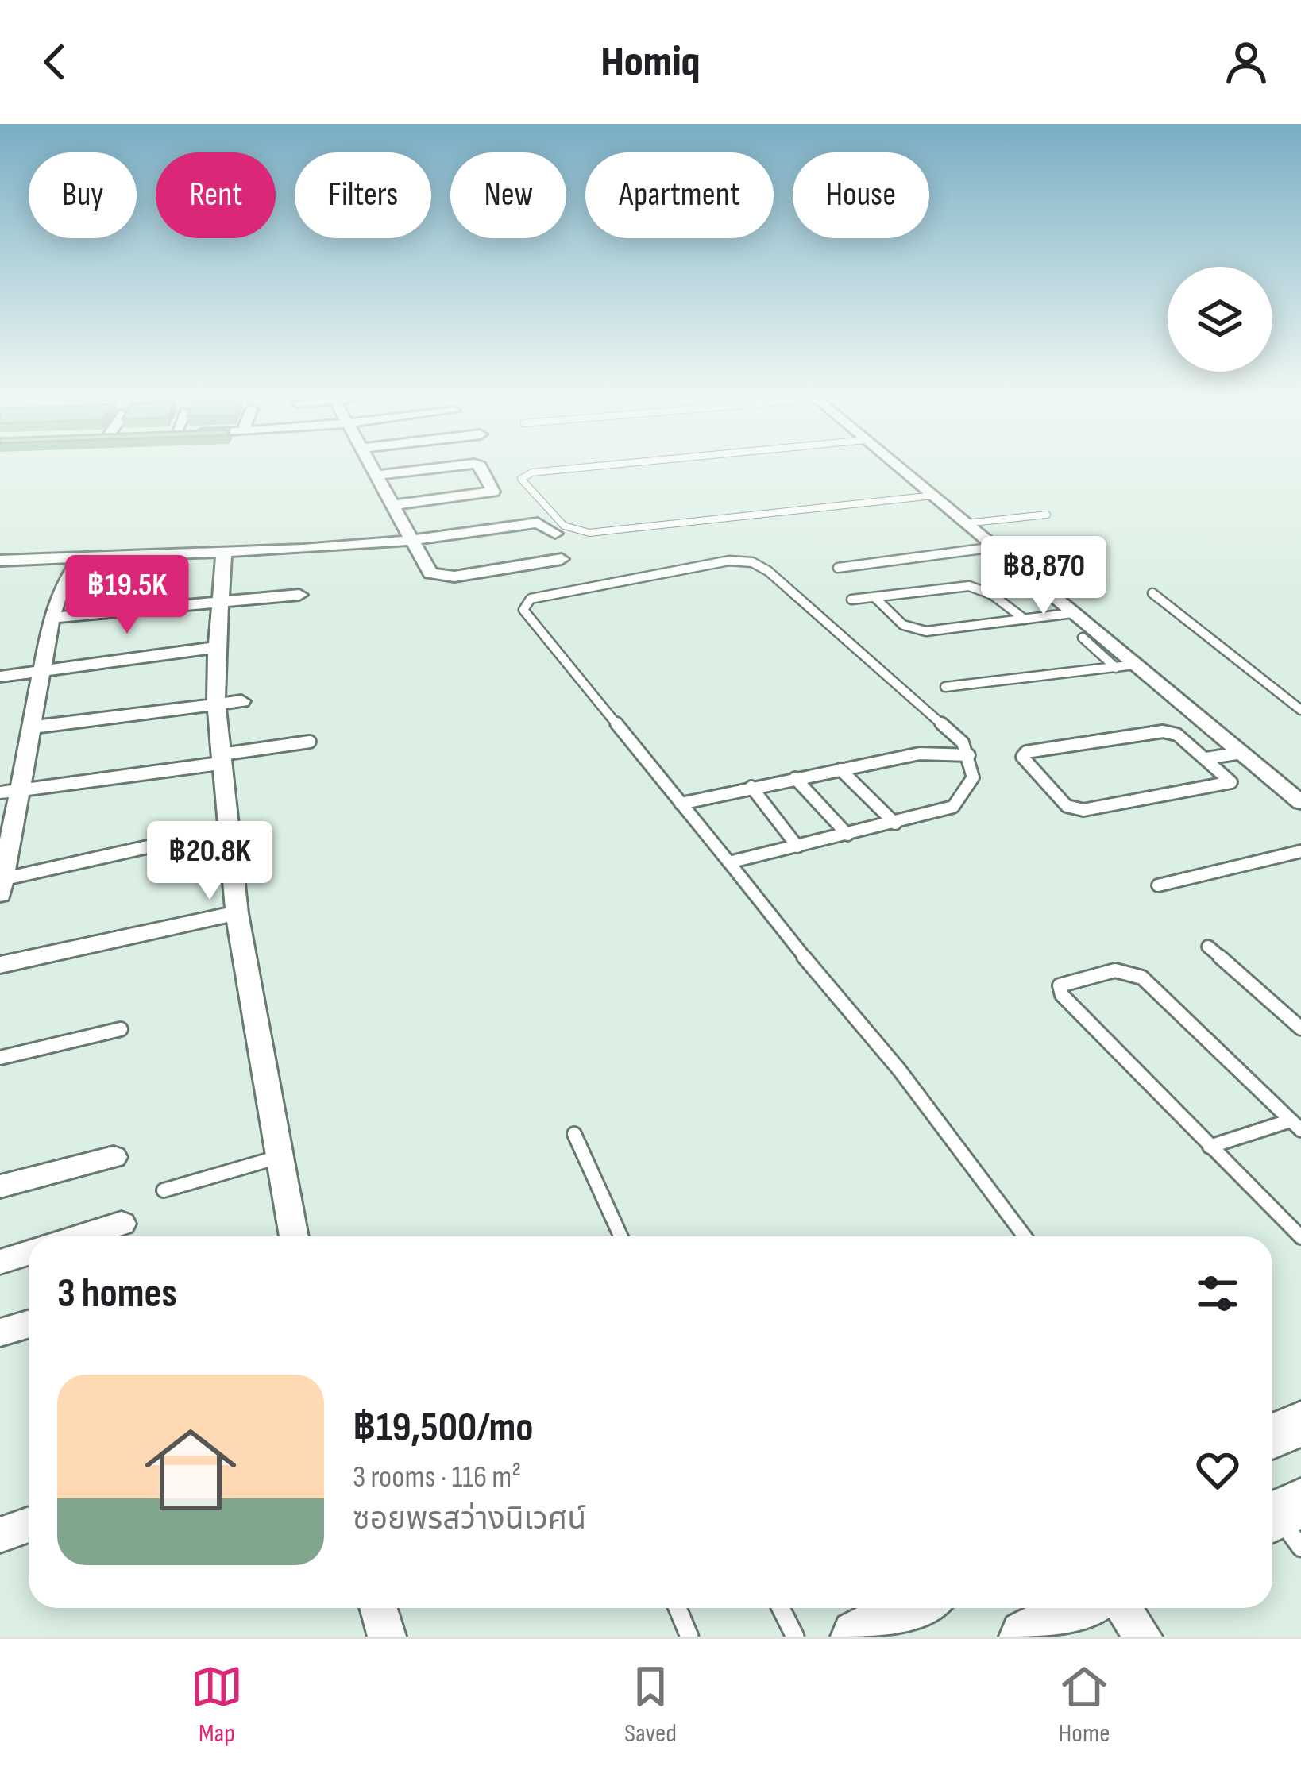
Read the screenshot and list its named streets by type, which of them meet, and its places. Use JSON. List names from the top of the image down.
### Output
{
  "page": {
    "header": "Homiq",
    "chip": [
      "Buy",
      "Rent",
      "Filters",
      "New",
      "Apartment",
      "House"
    ],
    "price": ["฿8,870", "฿19.5K", "฿20.8K"],
    "heading": "3 homes",
    "list": [
      {
        "name": "฿19,500/mo",
        "note": "3 rooms · 116 m² · ซอยพรสว่างนิเวศน์"
      }
    ],
    "tabs": ["Map", "Saved", "Home"]
  }
}
